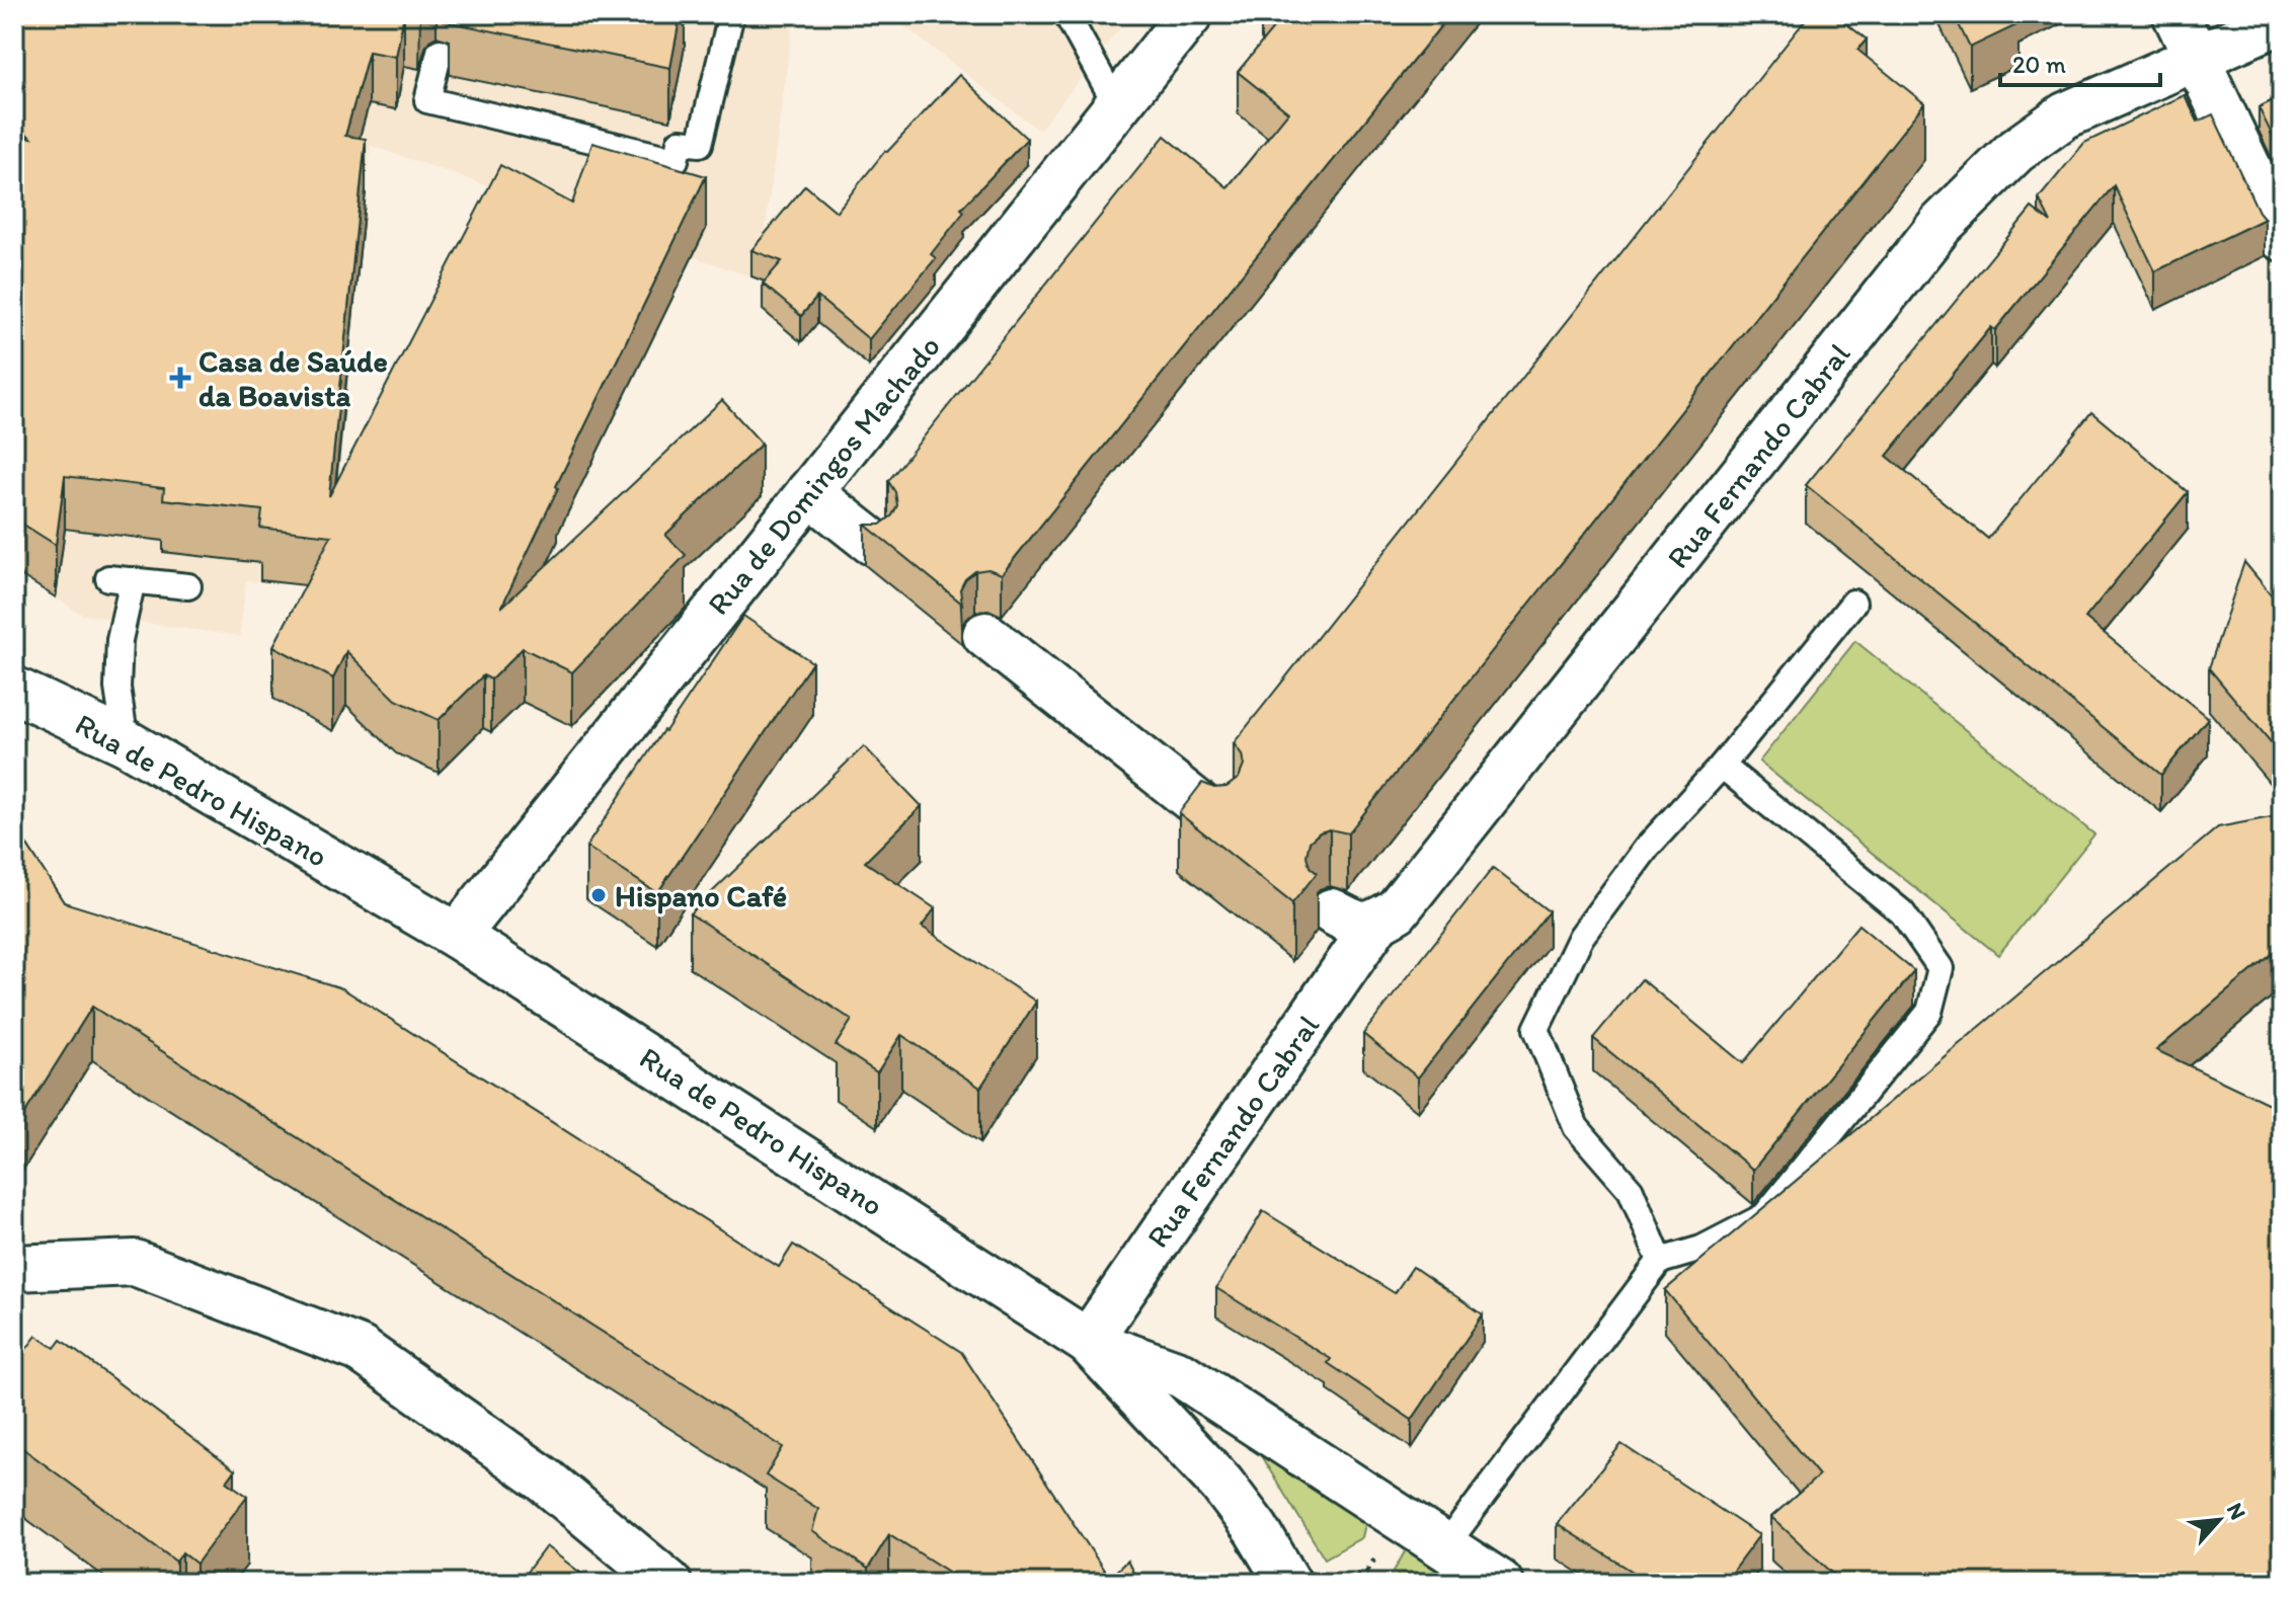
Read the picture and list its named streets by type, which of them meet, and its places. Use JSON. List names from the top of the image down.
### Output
{
  "streets": {
    "street": ["Rua Fernando Cabral", "Rua de Domingos Machado", "Rua de Pedro Hispano"]
  },
  "crossings": [
    ["Rua Fernando Cabral", "Rua de Pedro Hispano"],
    ["Rua de Domingos Machado", "Rua de Pedro Hispano"]
  ],
  "places": {
    "health": ["Casa de Saúde da Boavista"],
    "other": ["Hispano Café"]
  },
  "scale_bar": "20 m",
  "north": "top right"
}
